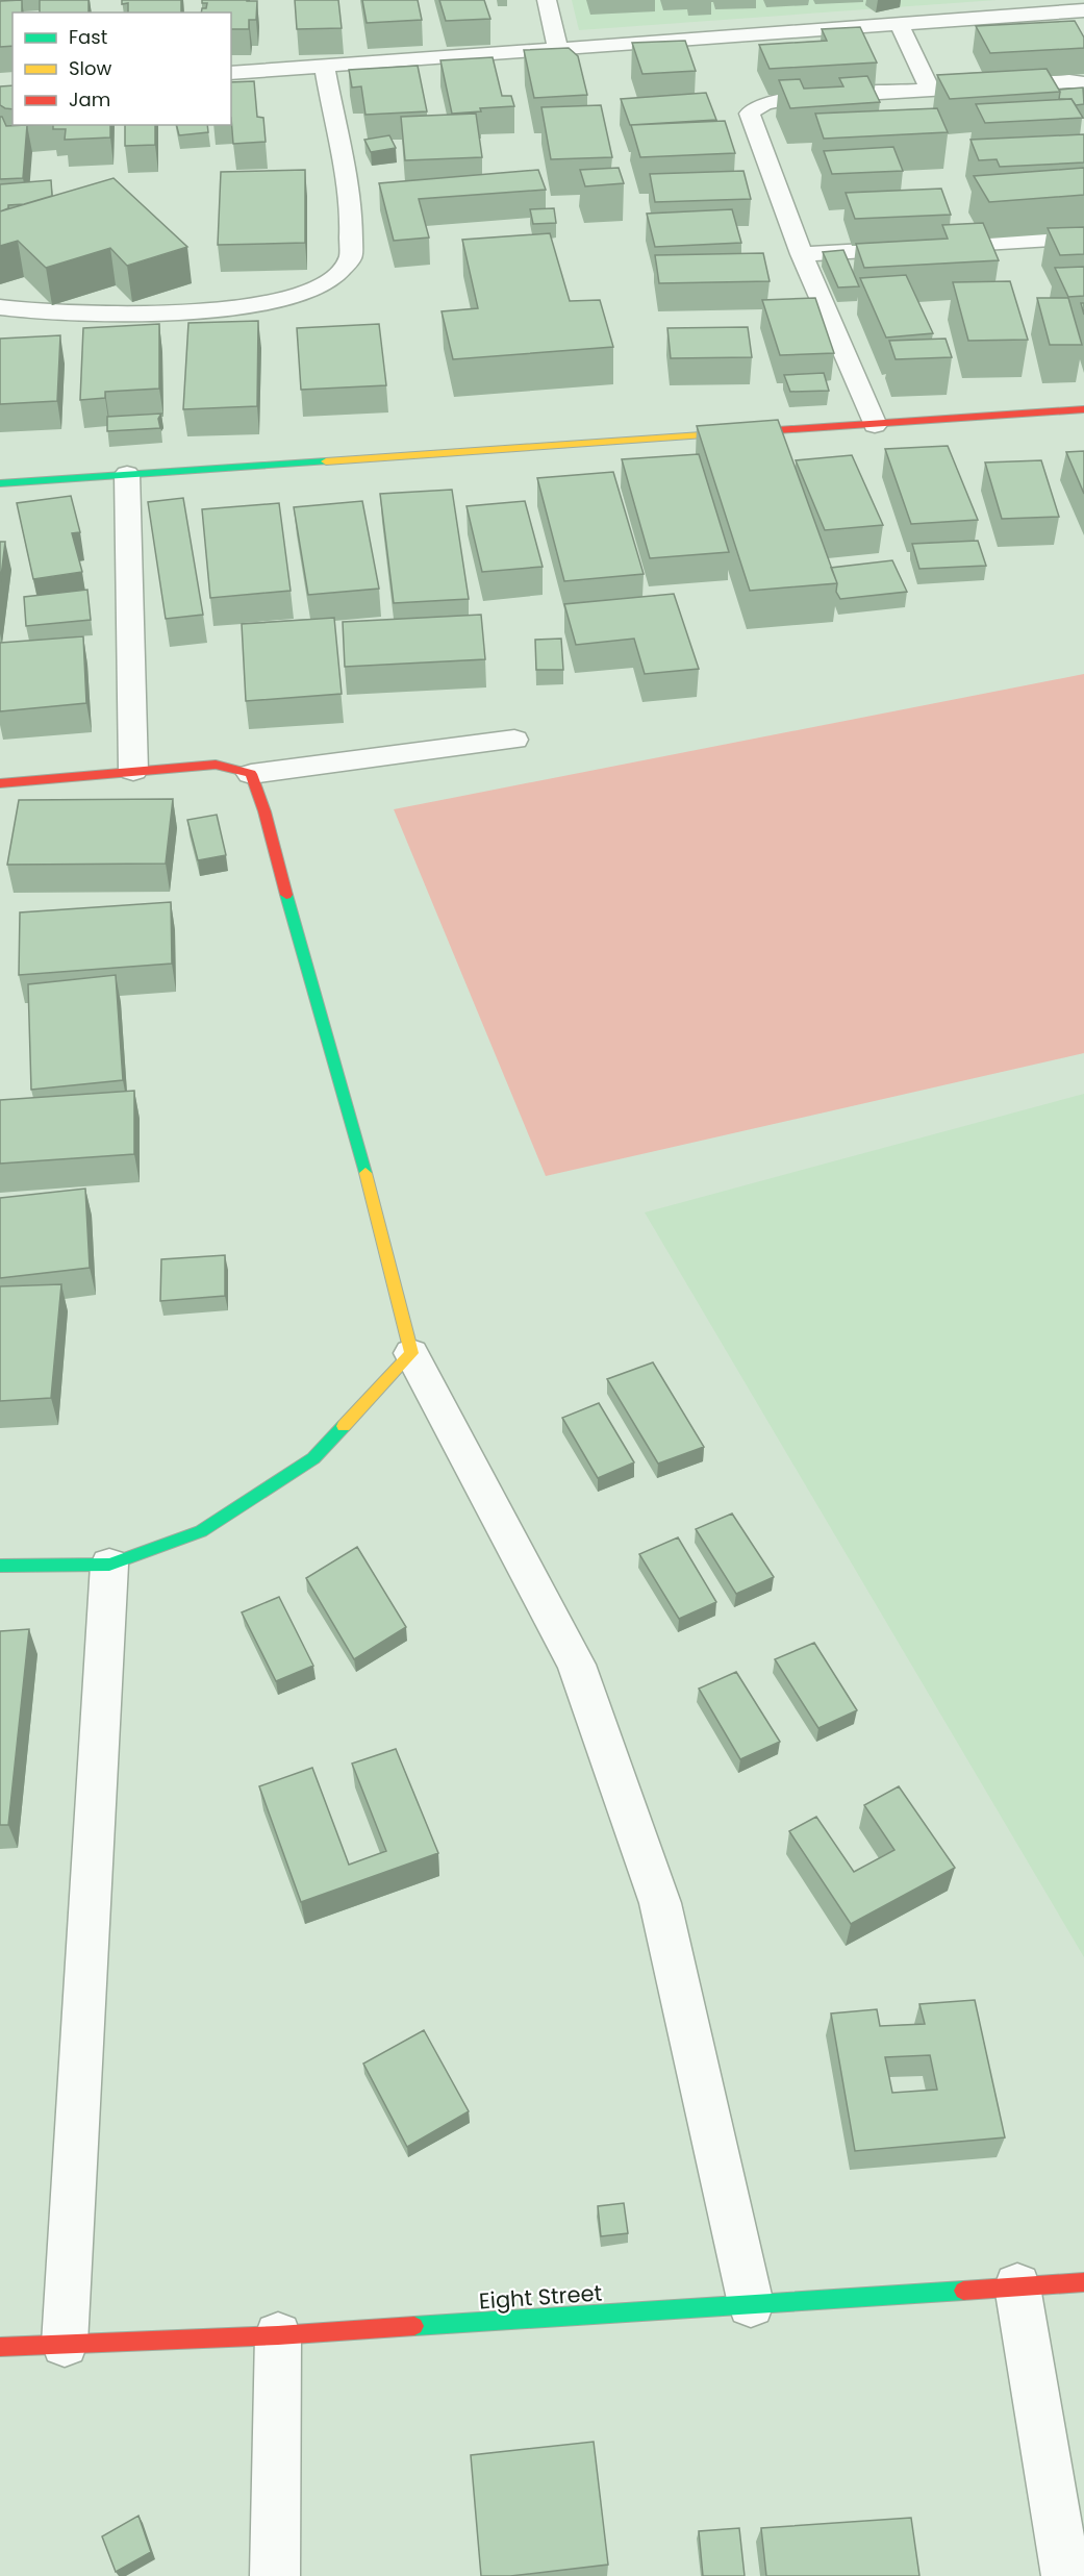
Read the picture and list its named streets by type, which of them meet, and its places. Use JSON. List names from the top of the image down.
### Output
{
  "streets": {
    "street": ["Eight Street"]
  },
  "legend": ["Fast", "Slow", "Jam"]
}
